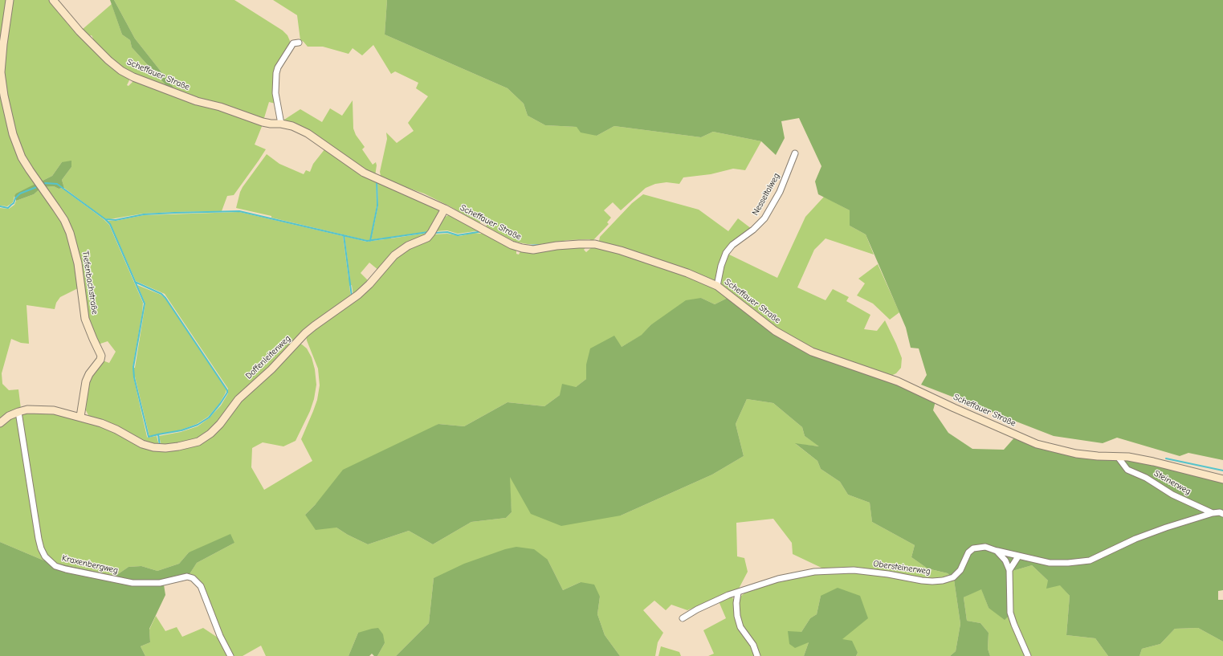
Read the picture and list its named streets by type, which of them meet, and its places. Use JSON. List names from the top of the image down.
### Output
{
  "streets": {
    "street": [
      "Scheffauer Straße",
      "Nesseltalweg",
      "Tiefenbachstraße",
      "Doffenleitenweg",
      "Steinerweg",
      "Kraxenbergweg",
      "Obersteinerweg"
    ]
  },
  "crossings": [
    ["Scheffauer Straße", "Nesseltalweg"],
    ["Scheffauer Straße", "Doffenleitenweg"],
    ["Scheffauer Straße", "Steinerweg"],
    ["Tiefenbachstraße", "Doffenleitenweg"]
  ]
}
